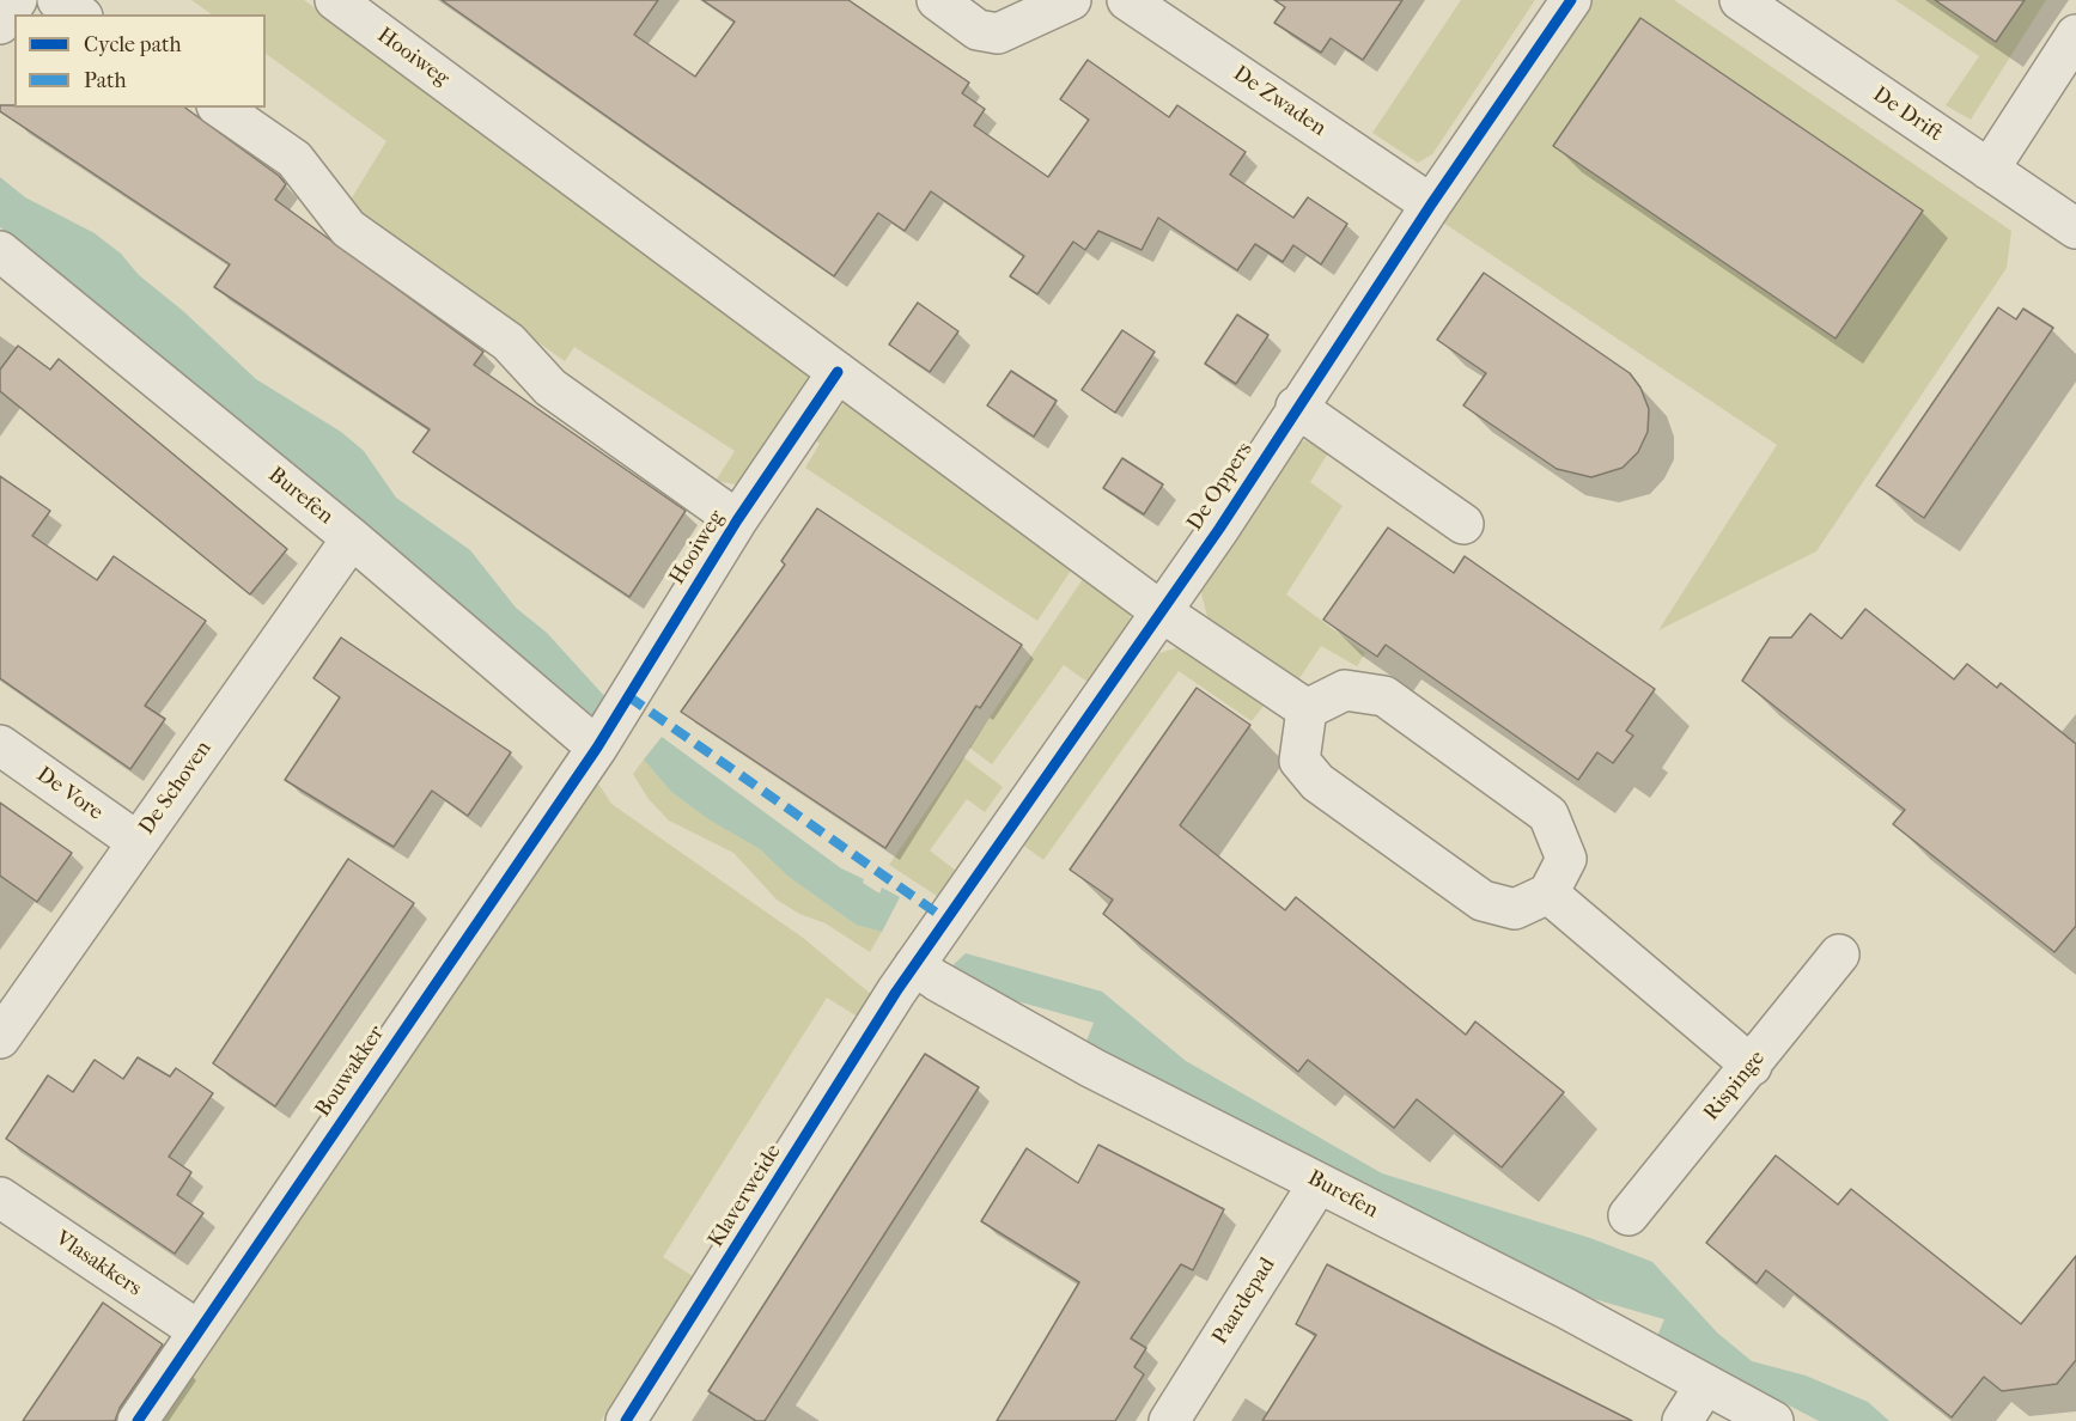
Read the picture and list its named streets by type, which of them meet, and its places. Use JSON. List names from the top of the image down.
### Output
{
  "streets": {
    "street": [
      "Hooiweg",
      "De Zwaden",
      "De Drift",
      "De Oppers",
      "Burefen",
      "De Schoven",
      "De Vore",
      "Bouwakker",
      "Rispinge",
      "Klaverweide",
      "Vlasakkers",
      "Paardepad"
    ]
  },
  "crossings": [
    ["Hooiweg", "De Oppers"],
    ["Hooiweg", "Burefen"],
    ["Hooiweg", "Bouwakker"],
    ["De Zwaden", "De Oppers"],
    ["De Oppers", "Burefen"],
    ["De Oppers", "Klaverweide"],
    ["Burefen", "De Schoven"],
    ["Burefen", "Bouwakker"],
    ["Burefen", "Klaverweide"],
    ["Burefen", "Paardepad"],
    ["De Schoven", "De Vore"],
    ["Bouwakker", "Vlasakkers"]
  ],
  "legend": ["Cycle path", "Path"]
}
